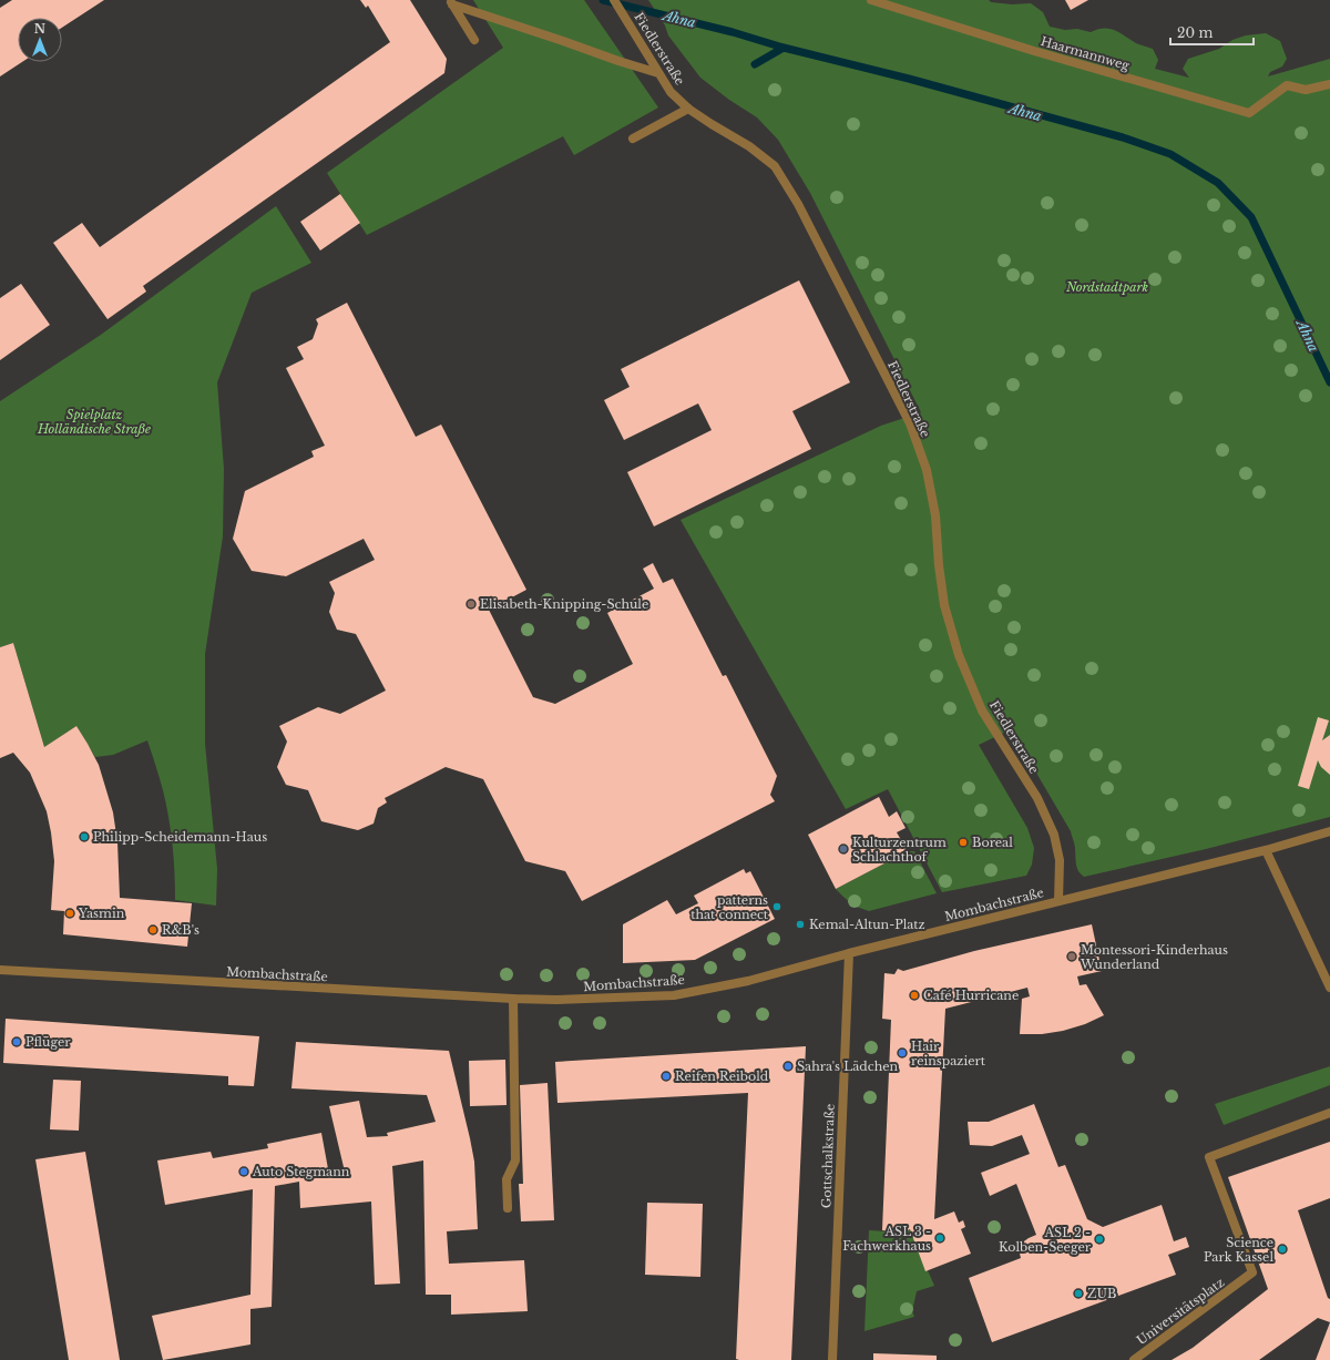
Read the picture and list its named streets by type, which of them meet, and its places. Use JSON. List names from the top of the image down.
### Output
{
  "streets": {
    "street": [
      "Fiedlerstraße",
      "Haarmannweg",
      "Mombachstraße",
      "Gottschalkstraße",
      "Universitätsplatz"
    ]
  },
  "crossings": [
    ["Fiedlerstraße", "Mombachstraße"],
    ["Mombachstraße", "Gottschalkstraße"]
  ],
  "water": ["Ahna"],
  "parks": ["Nordstadtpark", "Spielplatz Holländische Straße"],
  "places": [
    "Elisabeth-Knipping-Schule",
    "Philipp-Scheidemann-Haus",
    "Boreal",
    "Kulturzentrum Schlachthof",
    "patterns that connect",
    "Yasmin",
    "Kemal-Altun-Platz",
    "R&B's",
    "Montessori-Kinderhaus Wunderland",
    "Café Hurricane",
    "Pflüger",
    "Hair reinspaziert",
    "Sahra's Lädchen",
    "Reifen Reibold",
    "Auto Stegmann",
    "ASL 3 - Fachwerkhaus",
    "ASL 2 - Kolben-Seeger",
    "Science Park Kassel",
    "ZUB"
  ],
  "scale_bar": "20 m",
  "north": "top"
}
